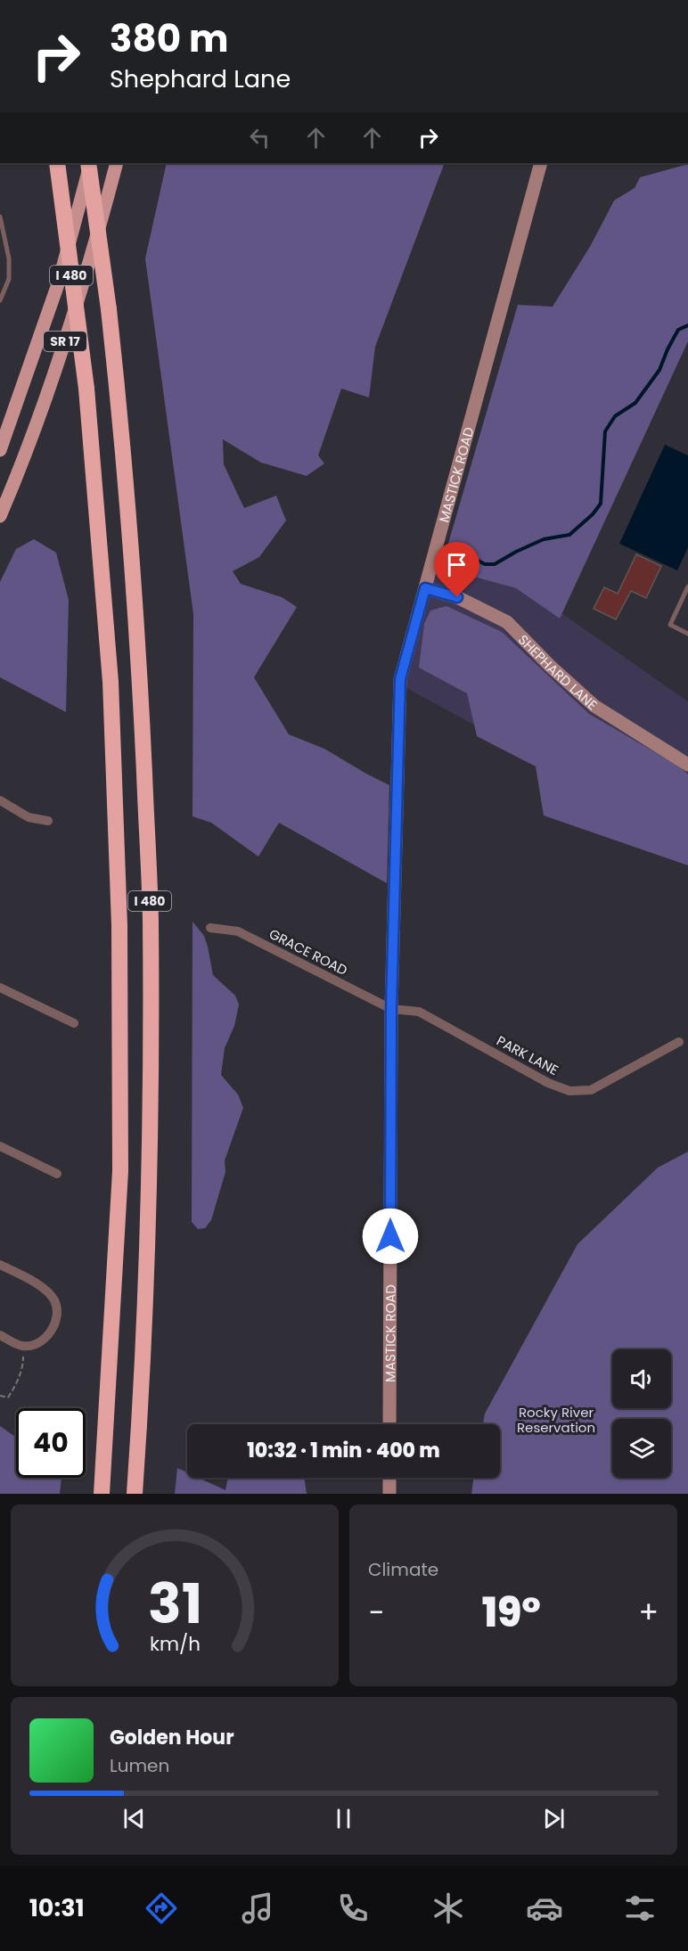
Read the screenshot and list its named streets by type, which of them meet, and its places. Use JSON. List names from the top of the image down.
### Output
{
  "streets": {
    "highway": ["I 480"],
    "main road": ["SR 17"],
    "street": [
      "MASTICK ROAD",
      "SHEPHARD LANE",
      "GRACE ROAD",
      "PARK LANE"
    ]
  },
  "crossings": [
    ["MASTICK ROAD", "SHEPHARD LANE"],
    ["MASTICK ROAD", "GRACE ROAD"],
    ["MASTICK ROAD", "PARK LANE"],
    ["GRACE ROAD", "PARK LANE"]
  ],
  "parks": ["Rocky River Reservation"],
  "page": {
    "turn": ["380 m", "Shephard Lane"],
    "limit": "40",
    "trip": "10:32 · 1 min · 400 m",
    "tile": "Climate",
    "heat": ["−", "19°", "+"],
    "song": ["Golden Hour", "Lumen"],
    "tabs": "10:31",
    "gauge": ["31", "km/h"]
  }
}
